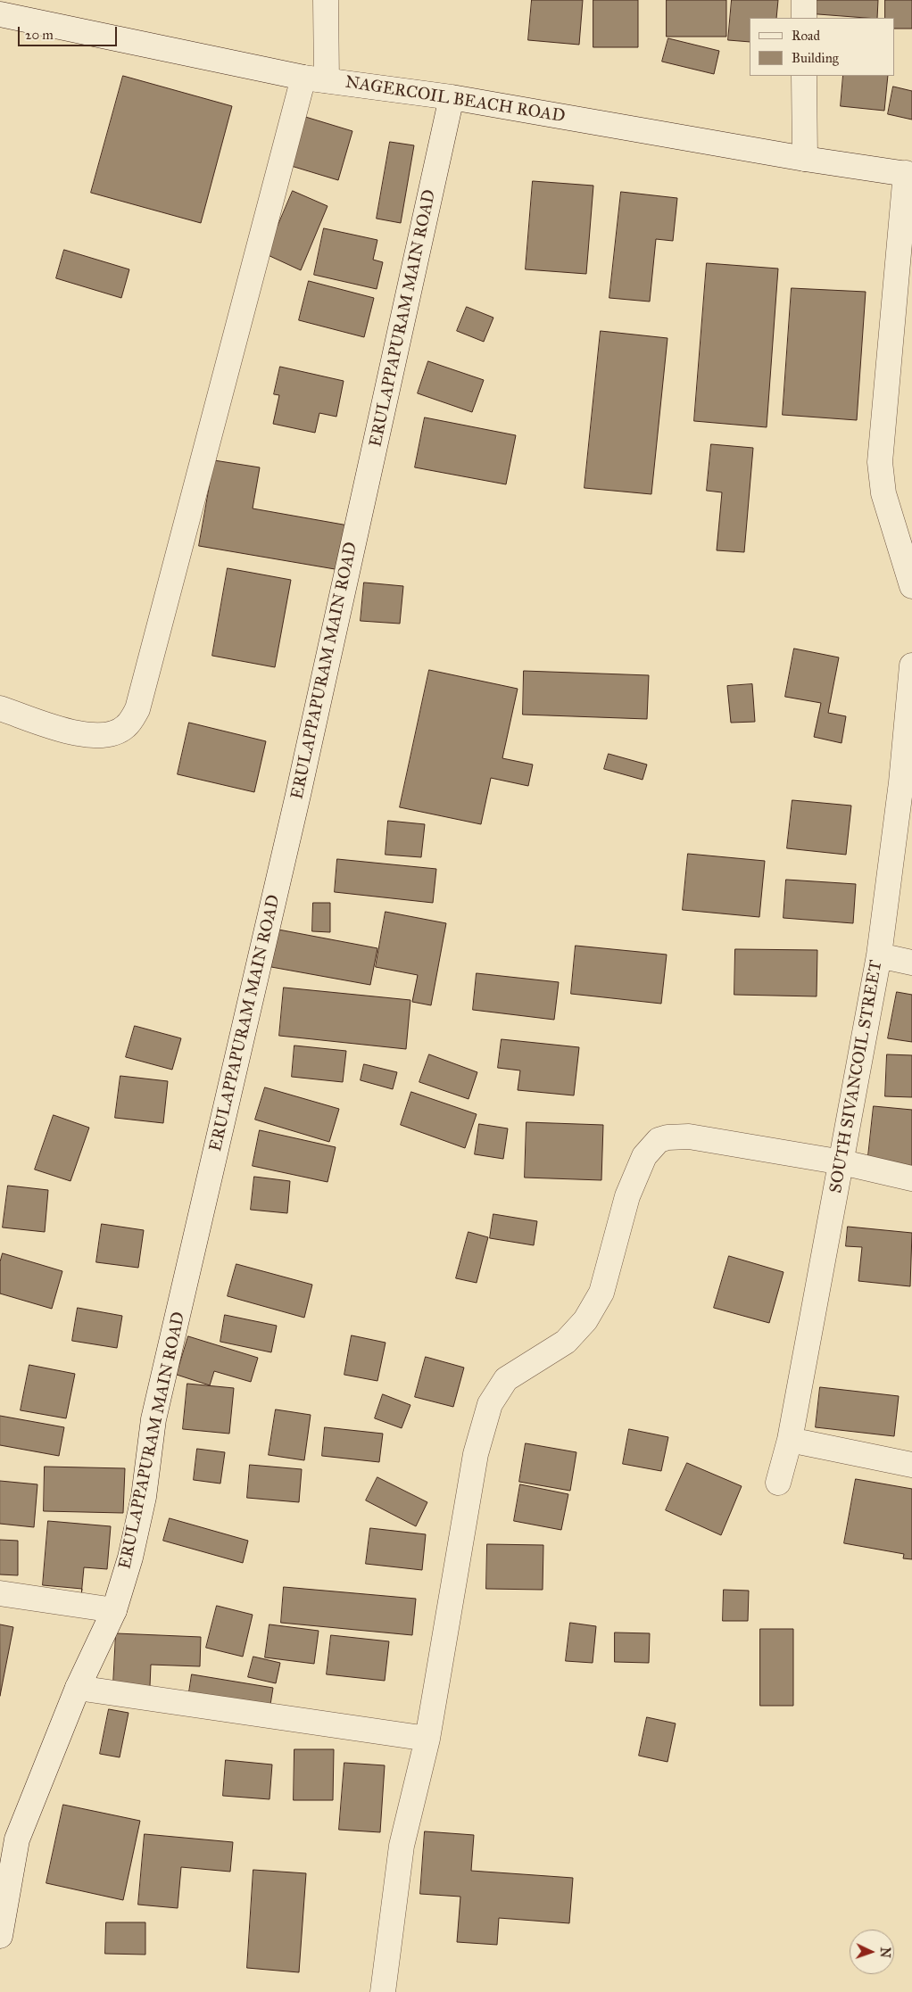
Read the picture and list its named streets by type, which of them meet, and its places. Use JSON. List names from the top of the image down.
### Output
{
  "streets": {
    "street": ["NAGERCOIL BEACH ROAD", "ERULAPPAPURAM MAIN ROAD", "SOUTH SIVANCOIL STREET"]
  },
  "crossings": [
    ["NAGERCOIL BEACH ROAD", "ERULAPPAPURAM MAIN ROAD"]
  ],
  "legend": ["Road", "Building"],
  "scale_bar": "20 m",
  "north": "right"
}
